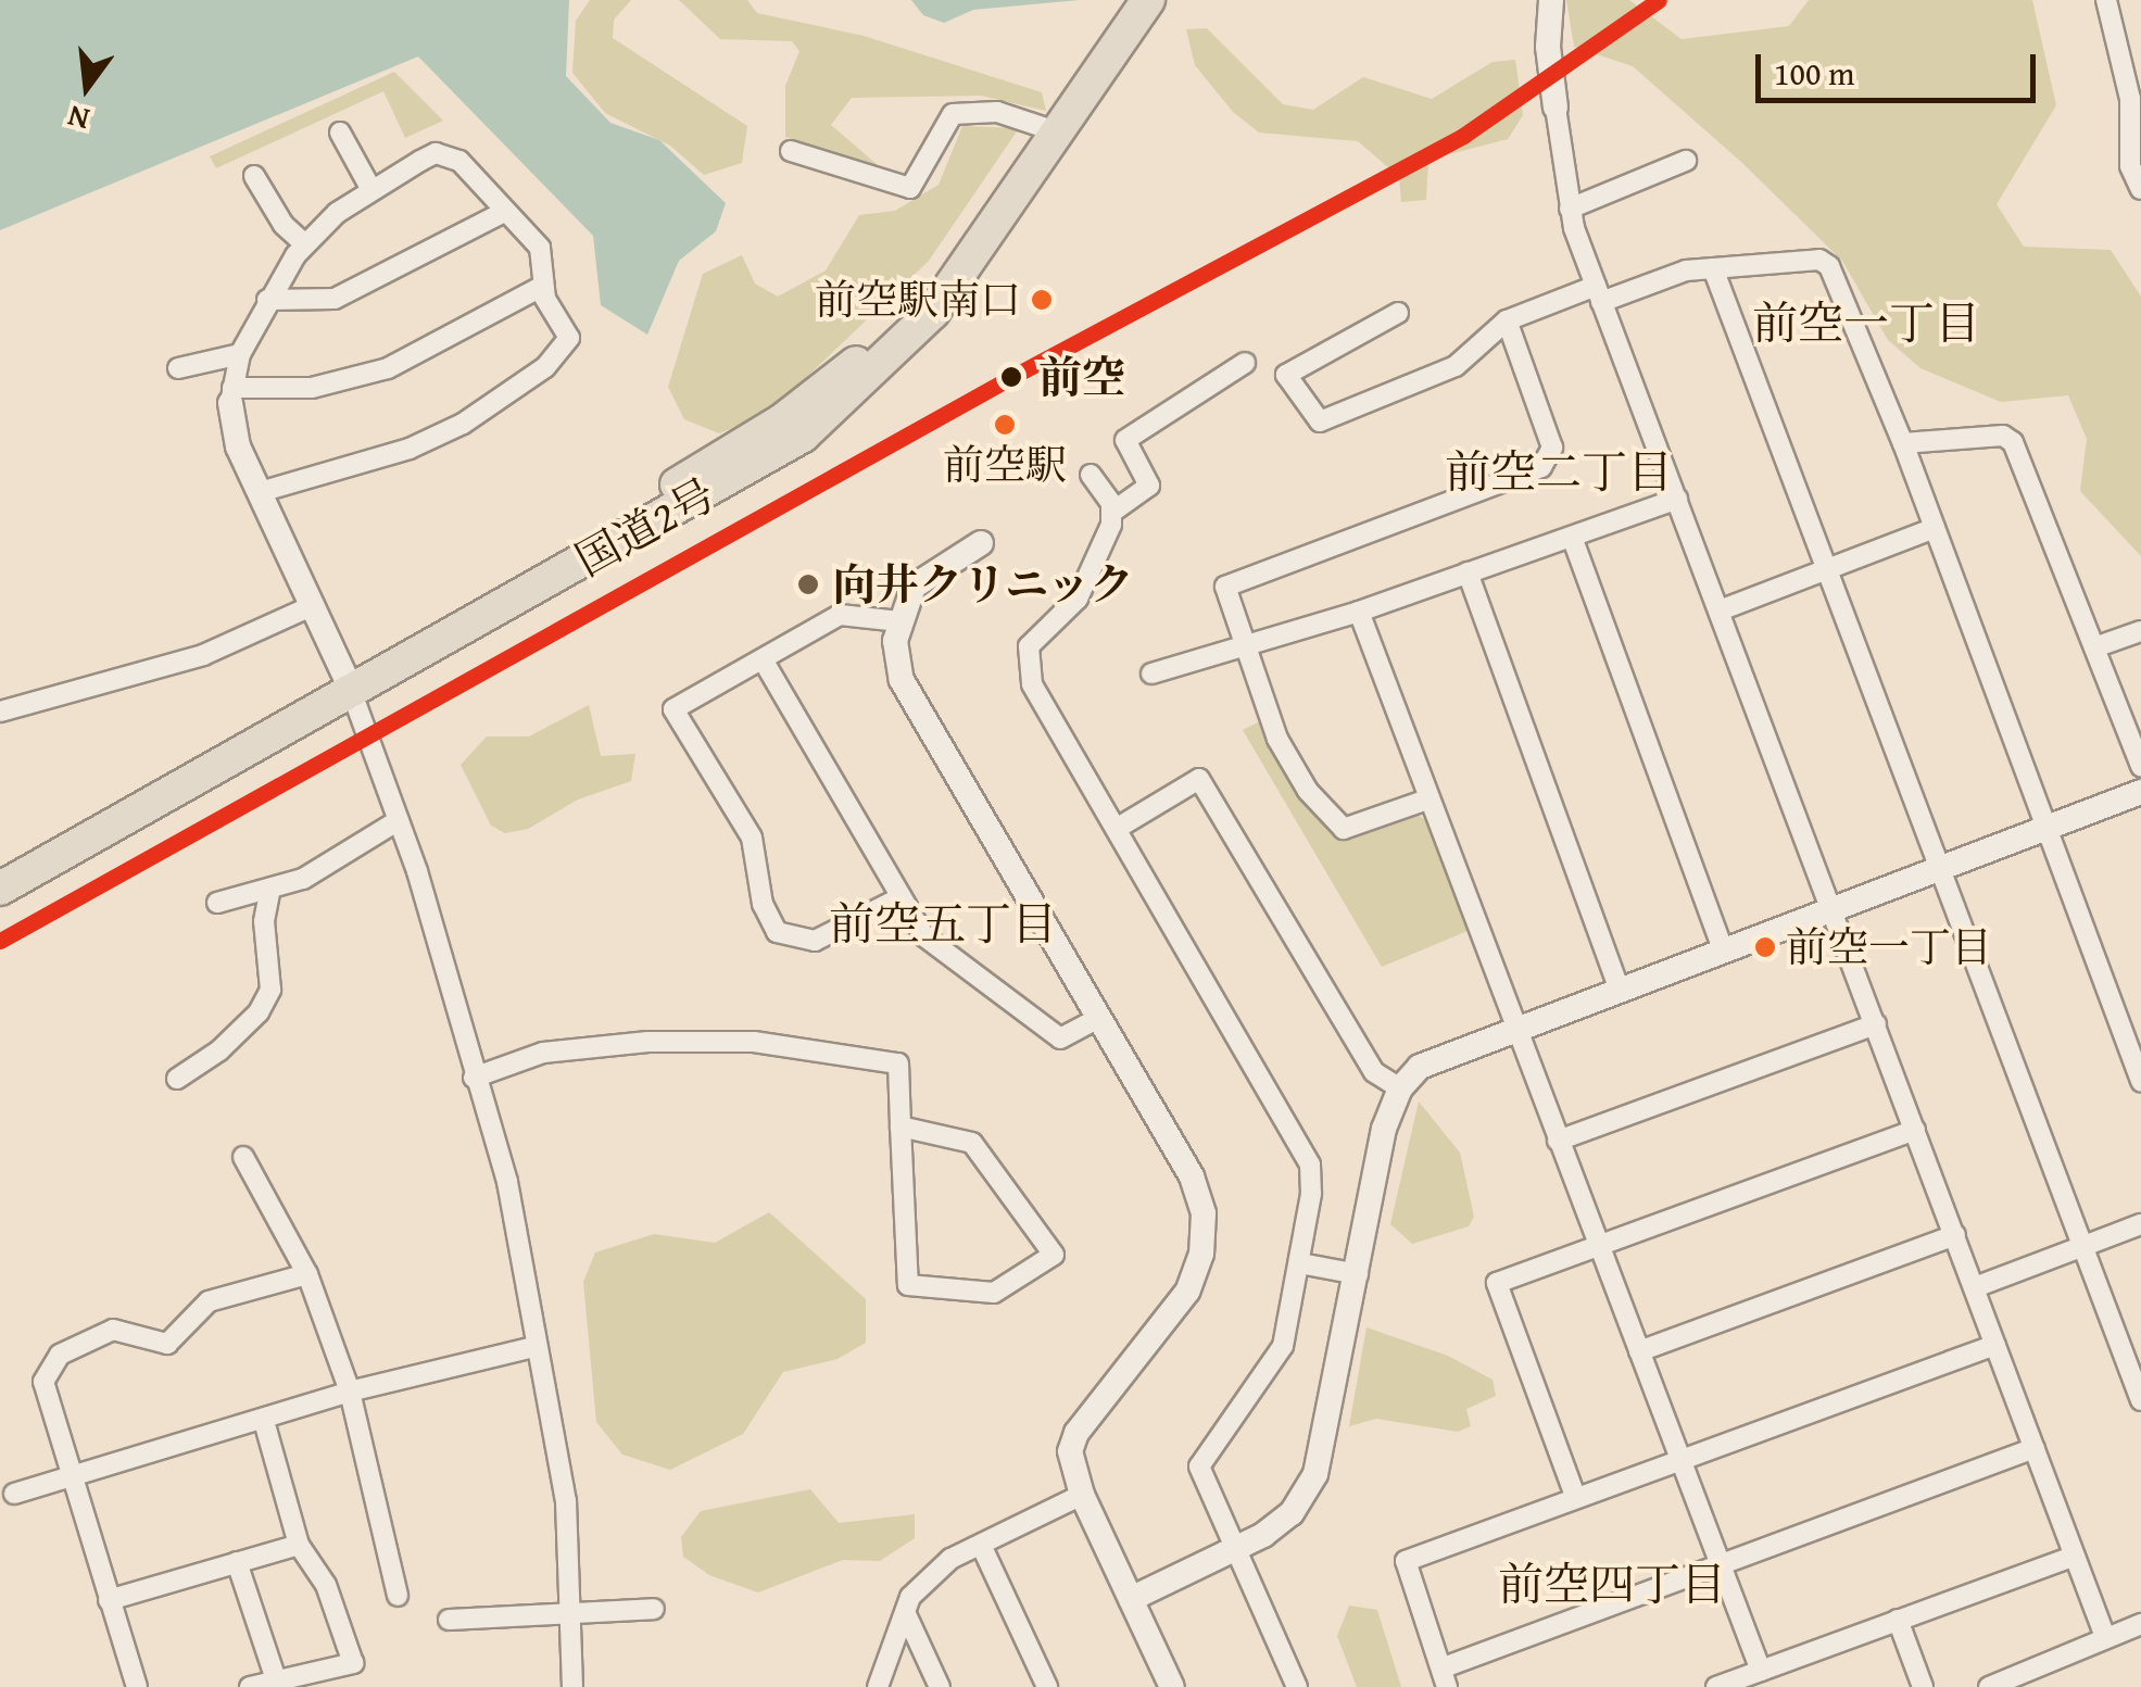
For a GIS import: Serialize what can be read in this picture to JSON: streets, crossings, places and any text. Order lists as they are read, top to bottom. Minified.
{"streets":{"highway":["国道2号"]},"districts":["前空一丁目","前空二丁目","前空五丁目","前空四丁目"],"places":["前空駅南口","前空","前空駅","向井クリニック","前空一丁目"],"scale_bar":"100 m","north":"bottom"}
